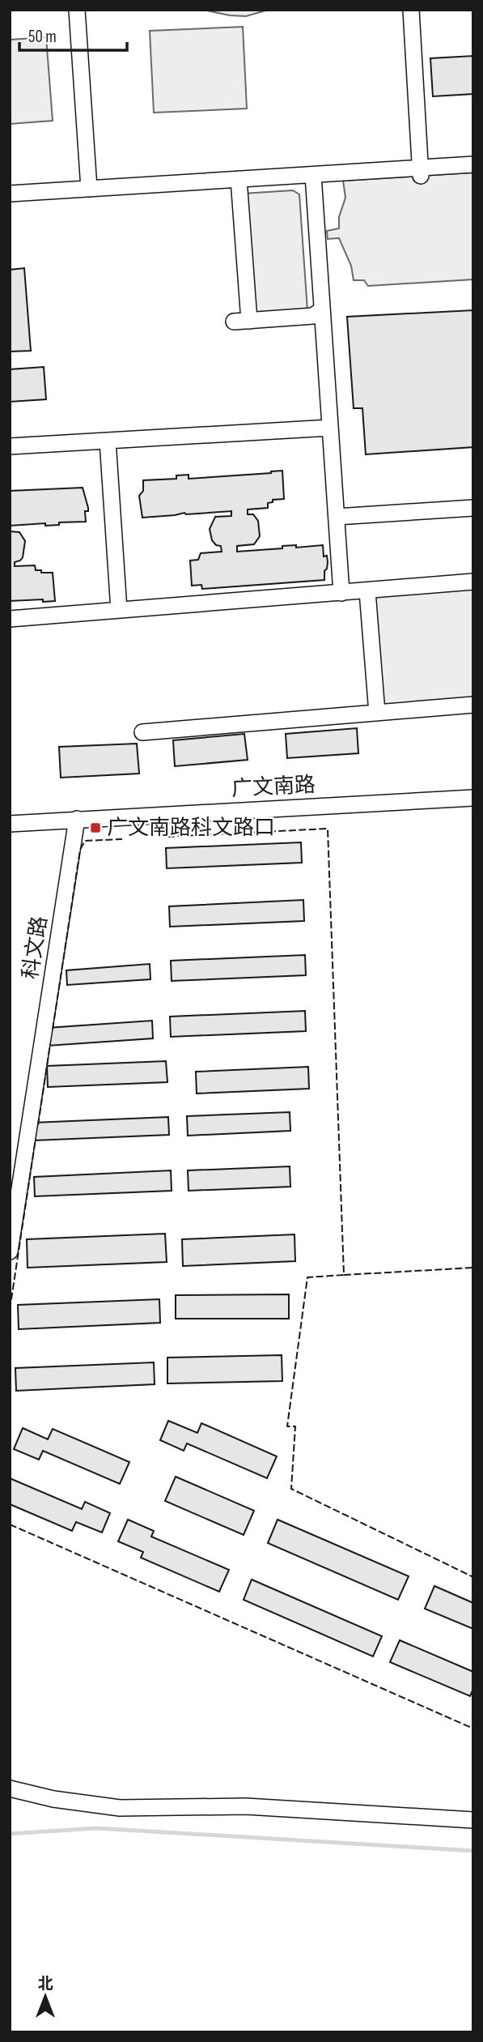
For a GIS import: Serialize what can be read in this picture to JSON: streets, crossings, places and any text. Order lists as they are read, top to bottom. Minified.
{"streets":{"street":["广文南路","科文路"]},"crossings":[["广文南路","科文路"]],"places":{"transit":["广文南路科文路口"]},"scale_bar":"50 m","north":"top"}
